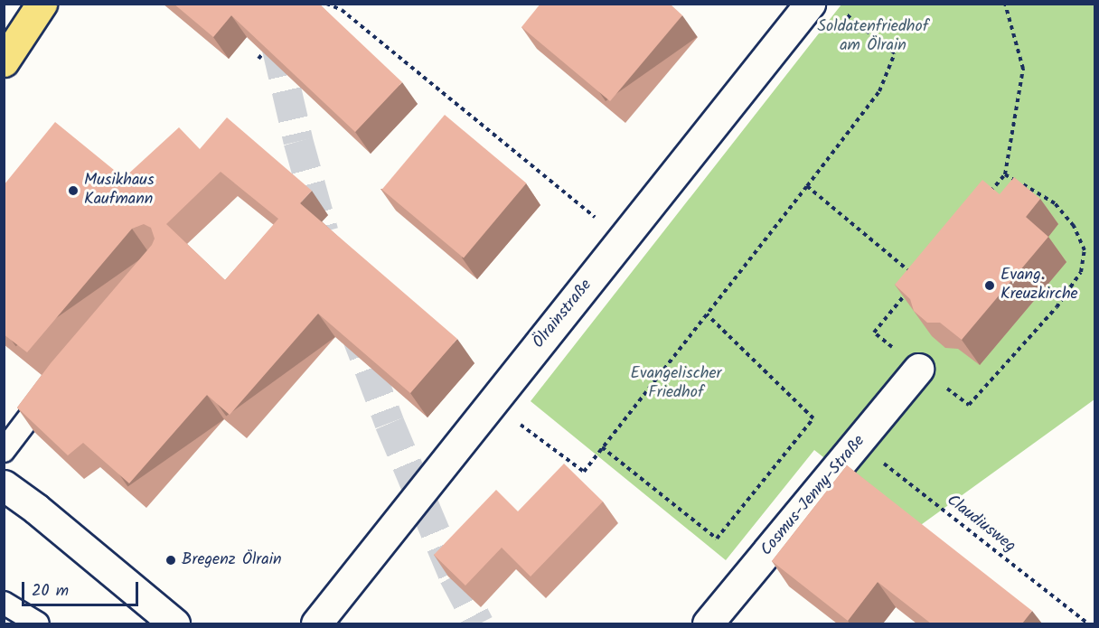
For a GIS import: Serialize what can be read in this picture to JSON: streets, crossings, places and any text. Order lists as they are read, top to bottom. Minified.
{"streets":{"street":["Ölrainstraße","Cosmus-Jenny-Straße"],"path":["Claudiusweg"]},"crossings":[["Cosmus-Jenny-Straße","Claudiusweg"]],"parks":["Soldatenfriedhof am Ölrain","Evangelischer Friedhof"],"places":["Musikhaus Kaufmann","Evang. Kreuzkirche","Bregenz Ölrain"],"scale_bar":"20 m"}
